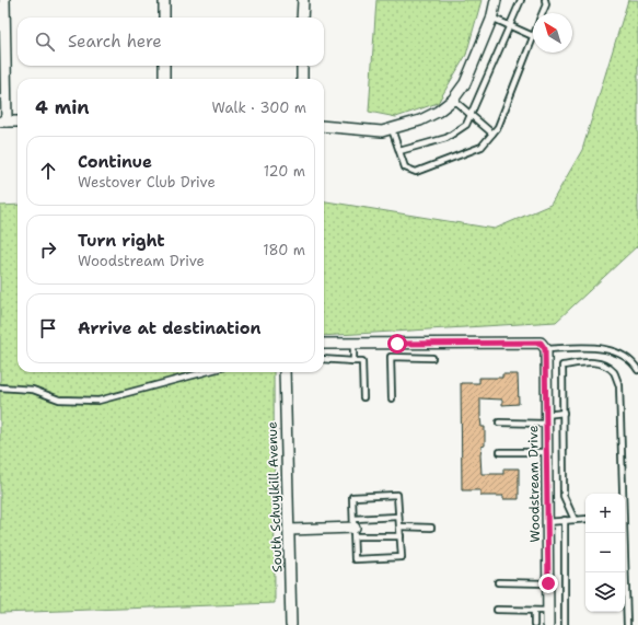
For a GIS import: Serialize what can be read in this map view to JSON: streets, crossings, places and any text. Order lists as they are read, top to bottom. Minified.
{"streets":{"street":["Woodstream Drive","South Schuylkill Avenue"]},"north":"top left","page":{"search":"Search here","heading":["4 min","Walk · 300 m"],"list":[["Continue","Westover Club Drive","120 m"],["Turn right","Woodstream Drive","180 m"],"Arrive at destination"],"map_buttons":["+","−"]}}
